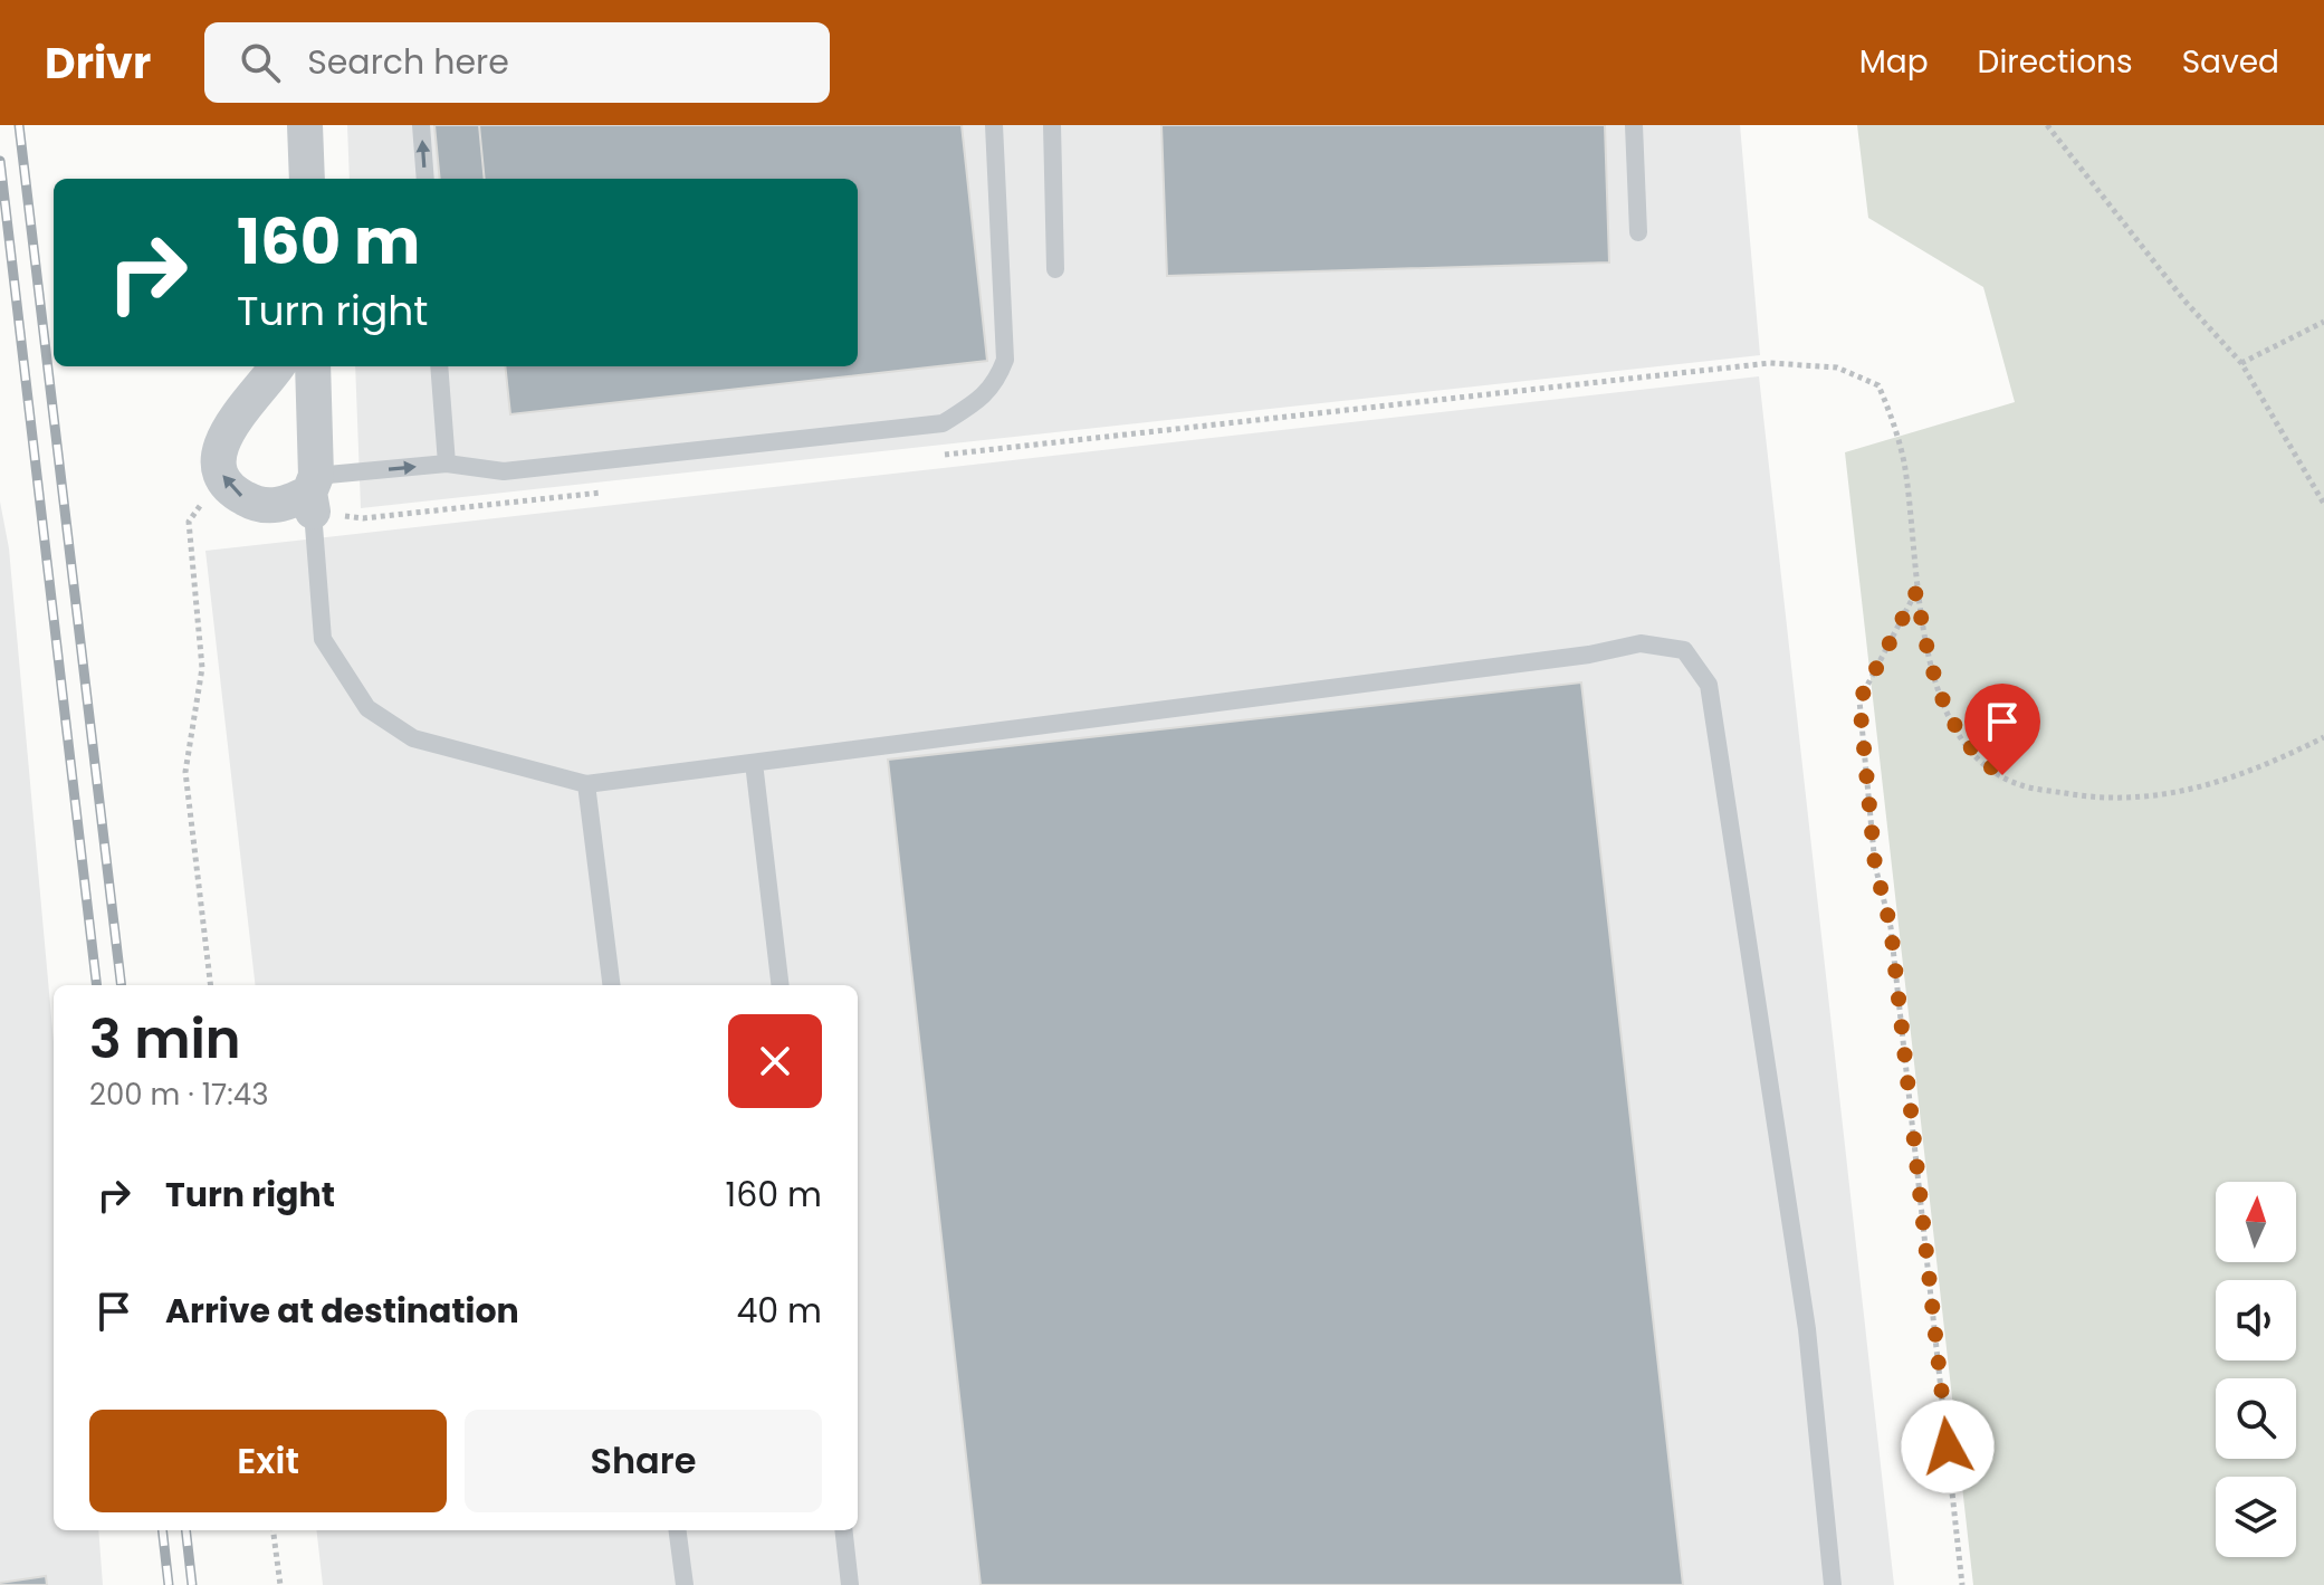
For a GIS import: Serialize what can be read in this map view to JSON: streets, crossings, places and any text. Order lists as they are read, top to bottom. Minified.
{"north":"top","page":{"header":"Drivr","search":"Search here","nav":["Map","Directions","Saved"],"turn":["160 m","Turn right"],"heading":["3 min","200 m · 17:43"],"list":[{"name":"Turn right","value":"160 m"},{"name":"Arrive at destination","value":"40 m"}],"buttons":["Exit","Share"]}}
